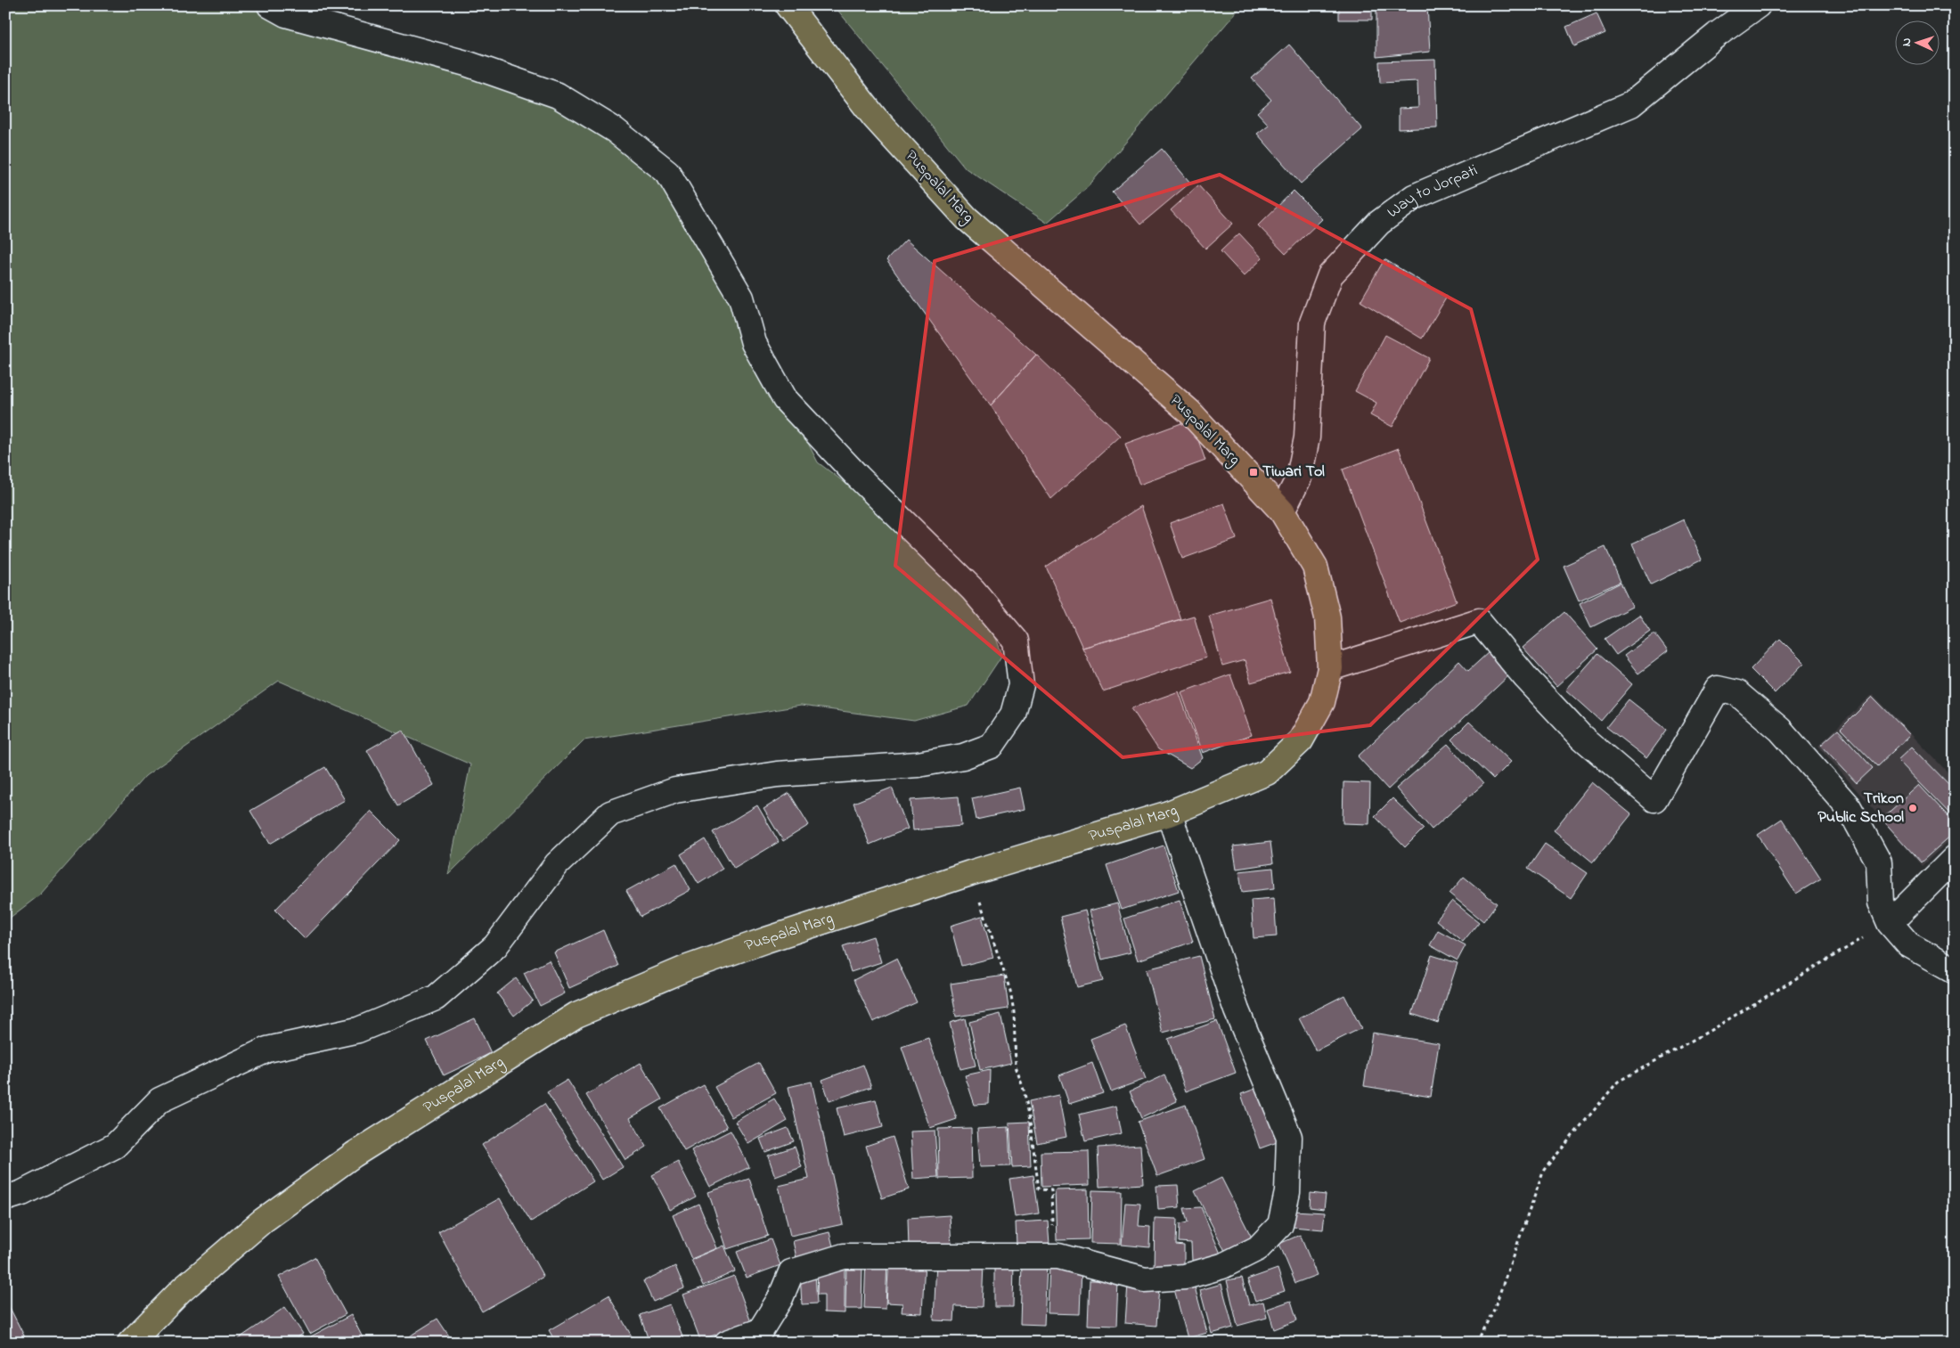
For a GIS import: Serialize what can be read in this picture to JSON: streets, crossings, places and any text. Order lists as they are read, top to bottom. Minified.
{"streets":{"main road":["Puspalal Marg"],"street":["Way to Jorpati"]},"crossings":[["Puspalal Marg","Way to Jorpati"]],"places":{"transit":["Tiwari Tol"],"other":["Trikon Public School"]},"north":"left"}
